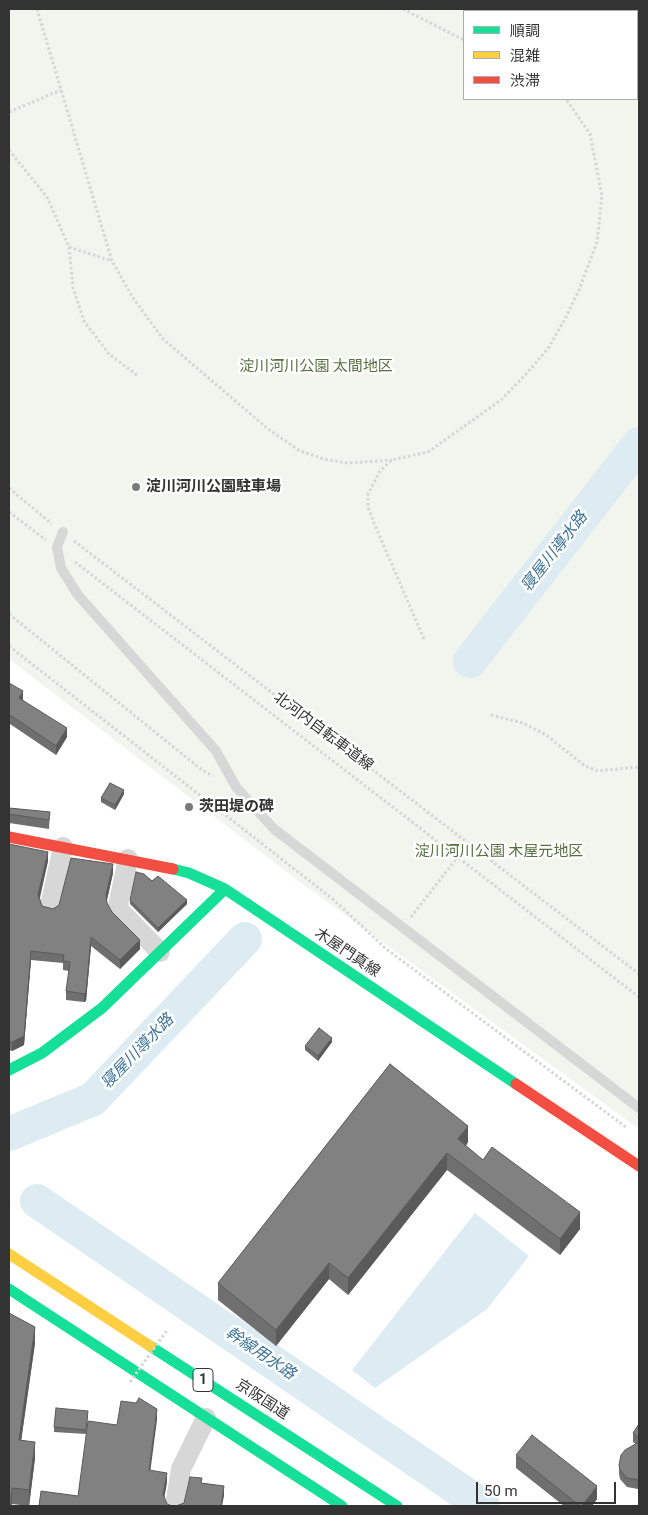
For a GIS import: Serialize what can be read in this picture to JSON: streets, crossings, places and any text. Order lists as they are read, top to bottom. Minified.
{"streets":{"main road":["木屋門真線","1","京阪国道"],"path":["北河内自転車道線"]},"water":["寝屋川導水路","幹線用水路"],"parks":["淀川河川公園 太間地区","淀川河川公園 木屋元地区"],"places":["淀川河川公園駐車場","茨田堤の碑"],"legend":["順調","混雑","渋滞"],"scale_bar":"50 m"}
